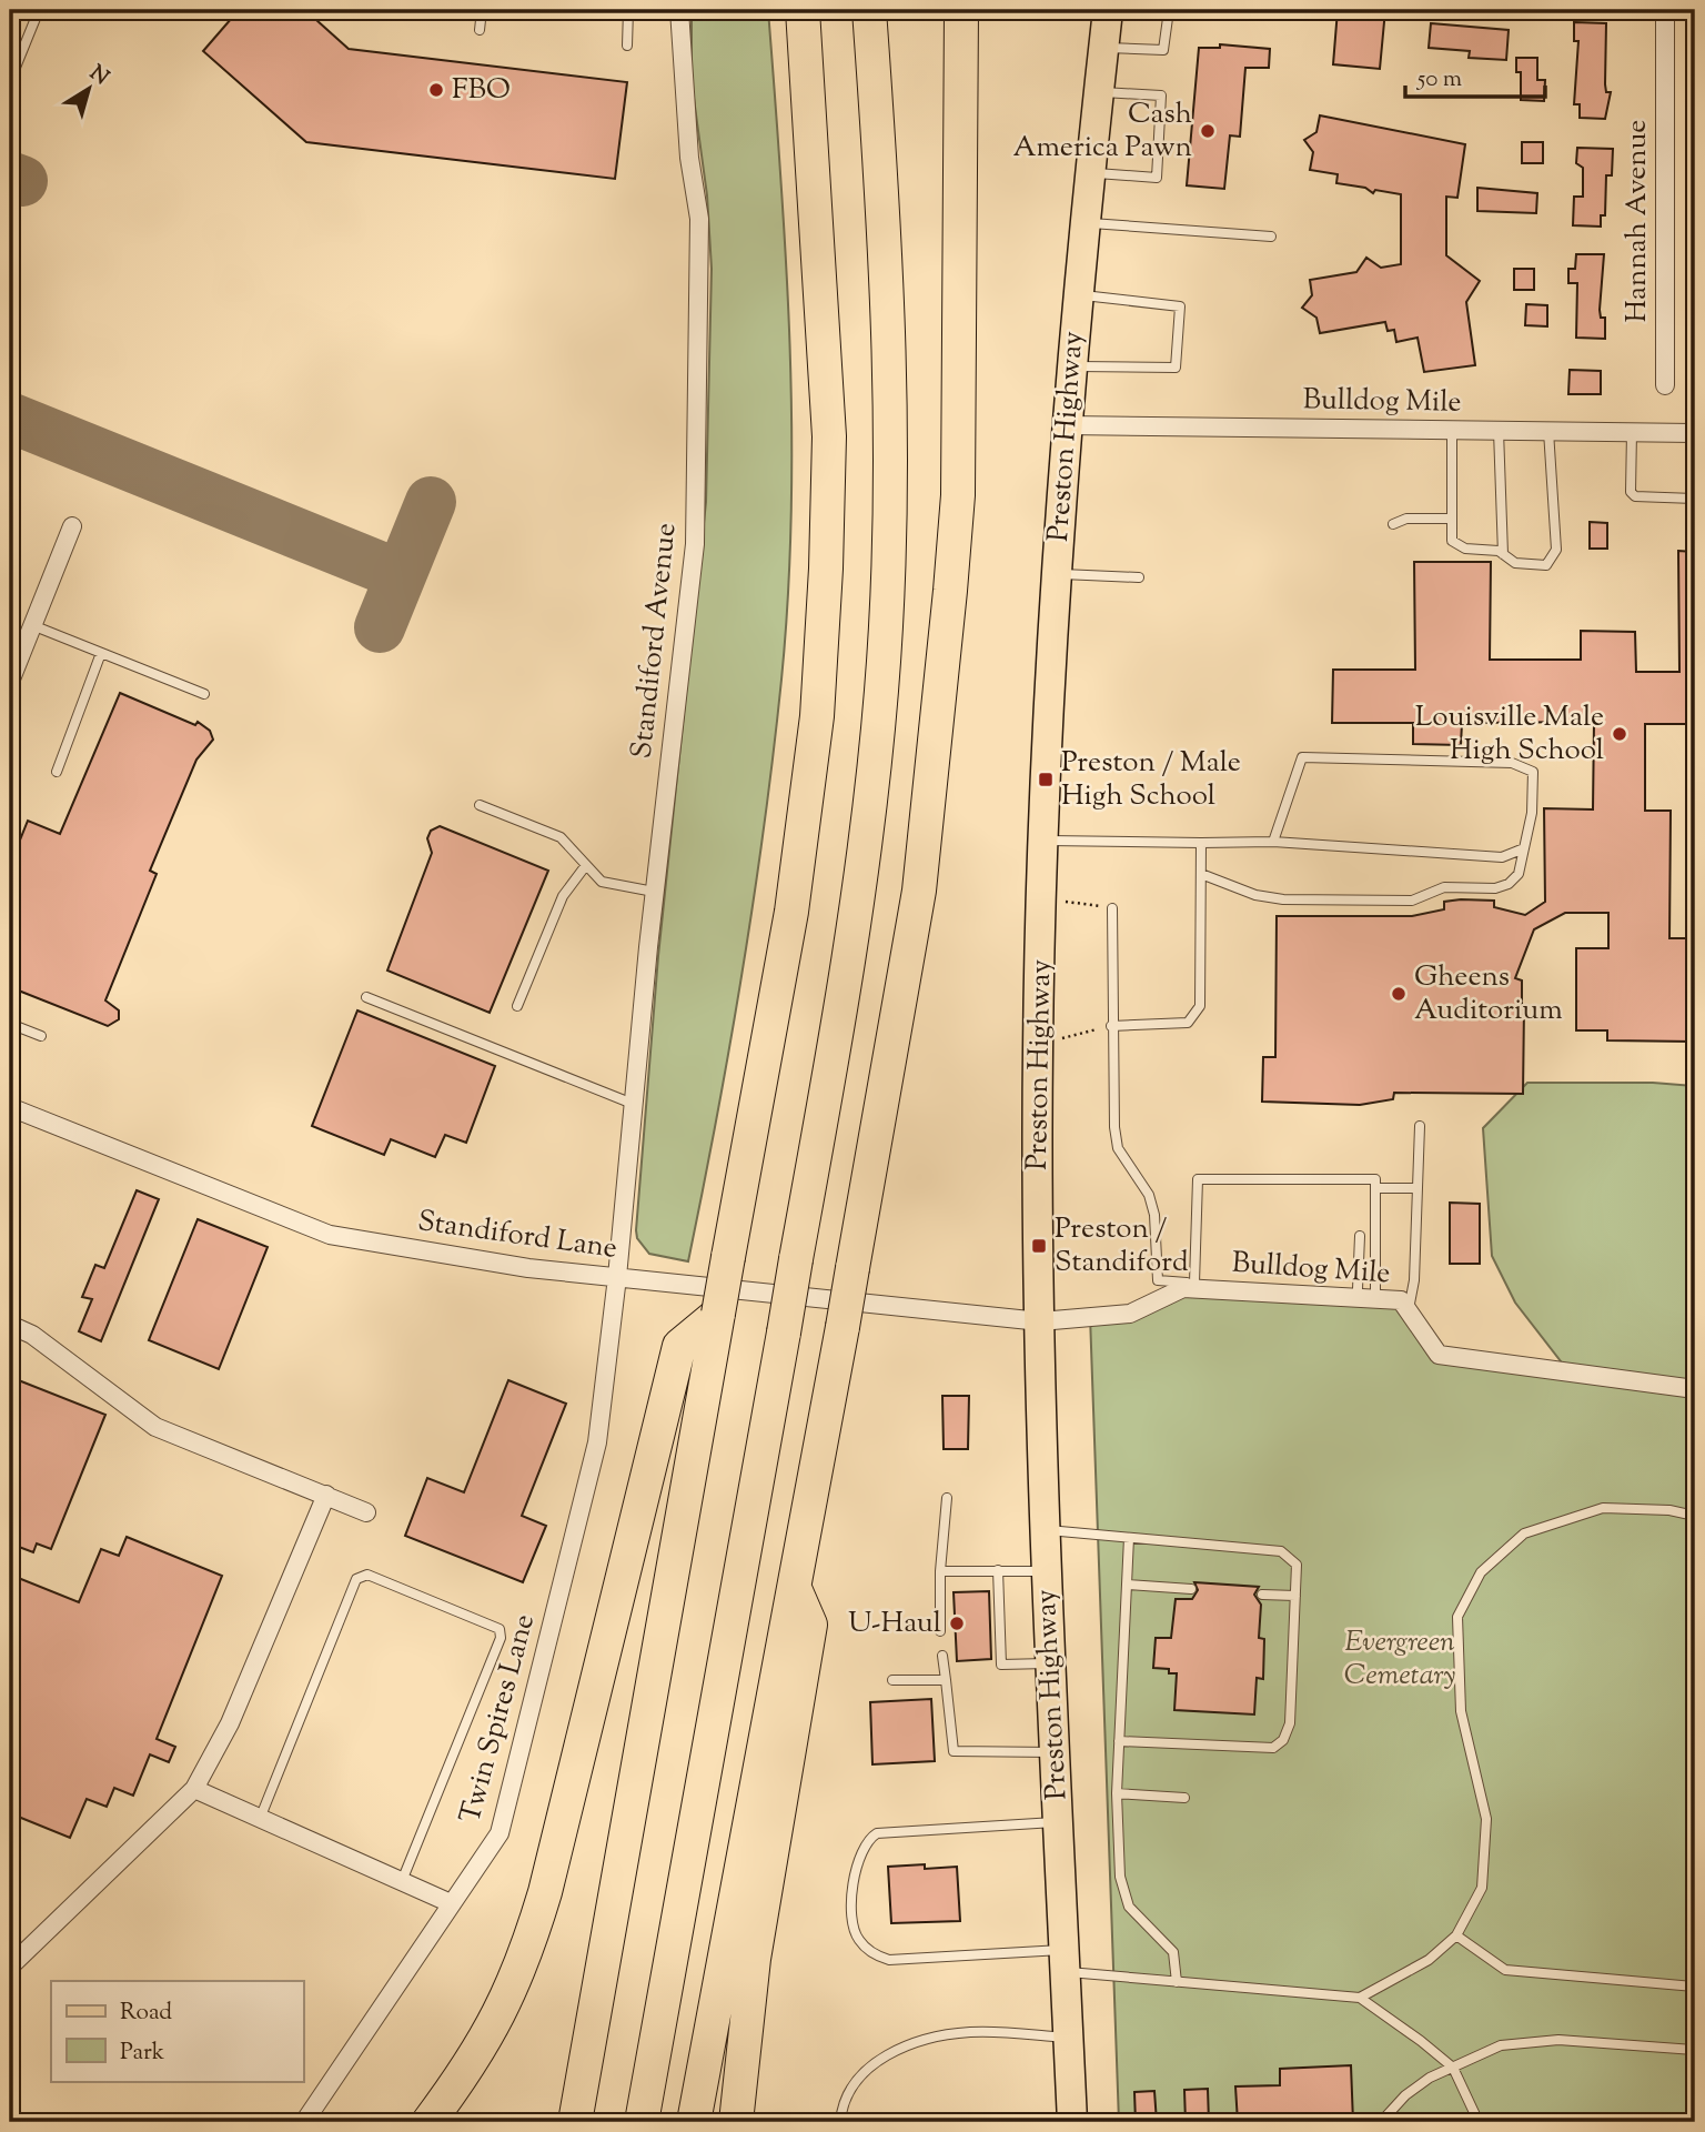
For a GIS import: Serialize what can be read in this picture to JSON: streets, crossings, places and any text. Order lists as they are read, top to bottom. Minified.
{"streets":{"main road":["Preston Highway"],"street":["Hannah Avenue","Bulldog Mile","Standiford Avenue","Standiford Lane","Twin Spires Lane"]},"crossings":[["Bulldog Mile","Preston Highway"],["Bulldog Mile","Standiford Lane"],["Preston Highway","Standiford Lane"],["Standiford Avenue","Standiford Lane"],["Standiford Avenue","Twin Spires Lane"],["Standiford Lane","Twin Spires Lane"]],"parks":["Evergreen Cemetary"],"places":{"other":["FBO","Cash America Pawn","Louisville Male High School","Gheens Auditorium","U-Haul"],"transit":["Preston / Male High School","Preston / Standiford"]},"legend":["Road","Park"],"scale_bar":"50 m","north":"top right"}
